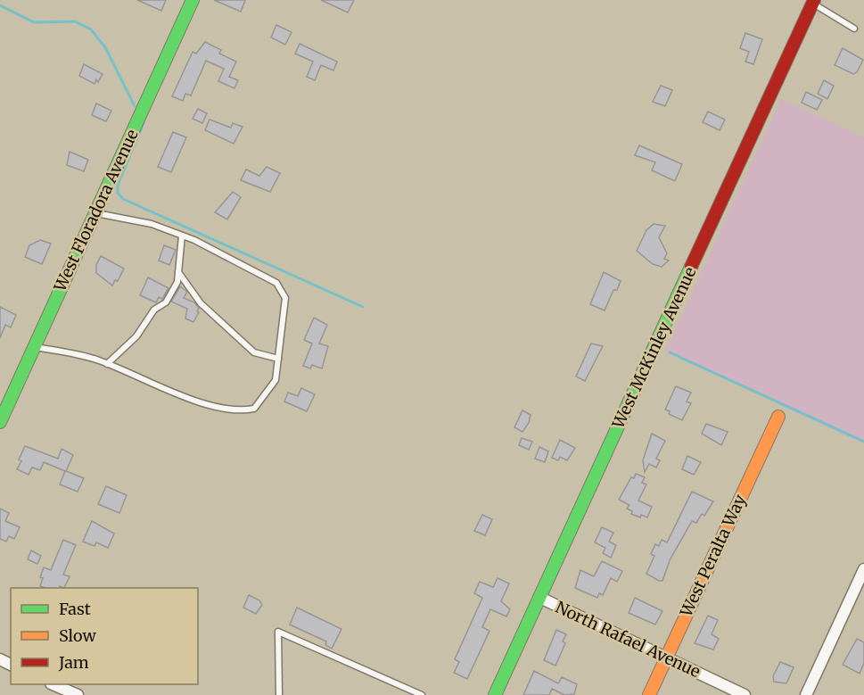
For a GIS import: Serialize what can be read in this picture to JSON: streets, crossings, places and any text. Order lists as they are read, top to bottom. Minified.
{"streets":{"street":["West Floradora Avenue","West McKinley Avenue","West Peralta Way","North Rafael Avenue"]},"crossings":[["West McKinley Avenue","North Rafael Avenue"],["West Peralta Way","North Rafael Avenue"]],"legend":["Fast","Slow","Jam"]}
